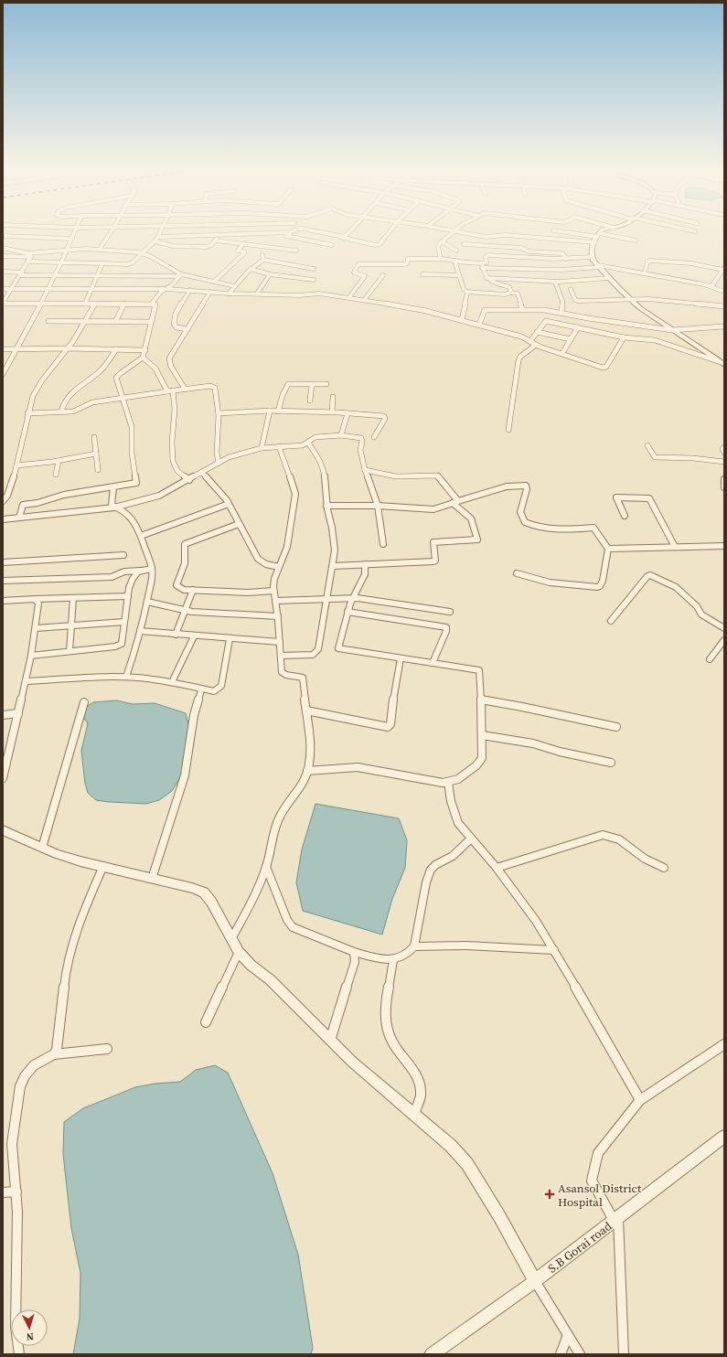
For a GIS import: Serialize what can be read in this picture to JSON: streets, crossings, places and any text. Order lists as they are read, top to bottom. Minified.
{"streets":{"street":["S.B Gorai road"]},"places":{"health":["Asansol District Hospital"]},"north":"bottom"}
